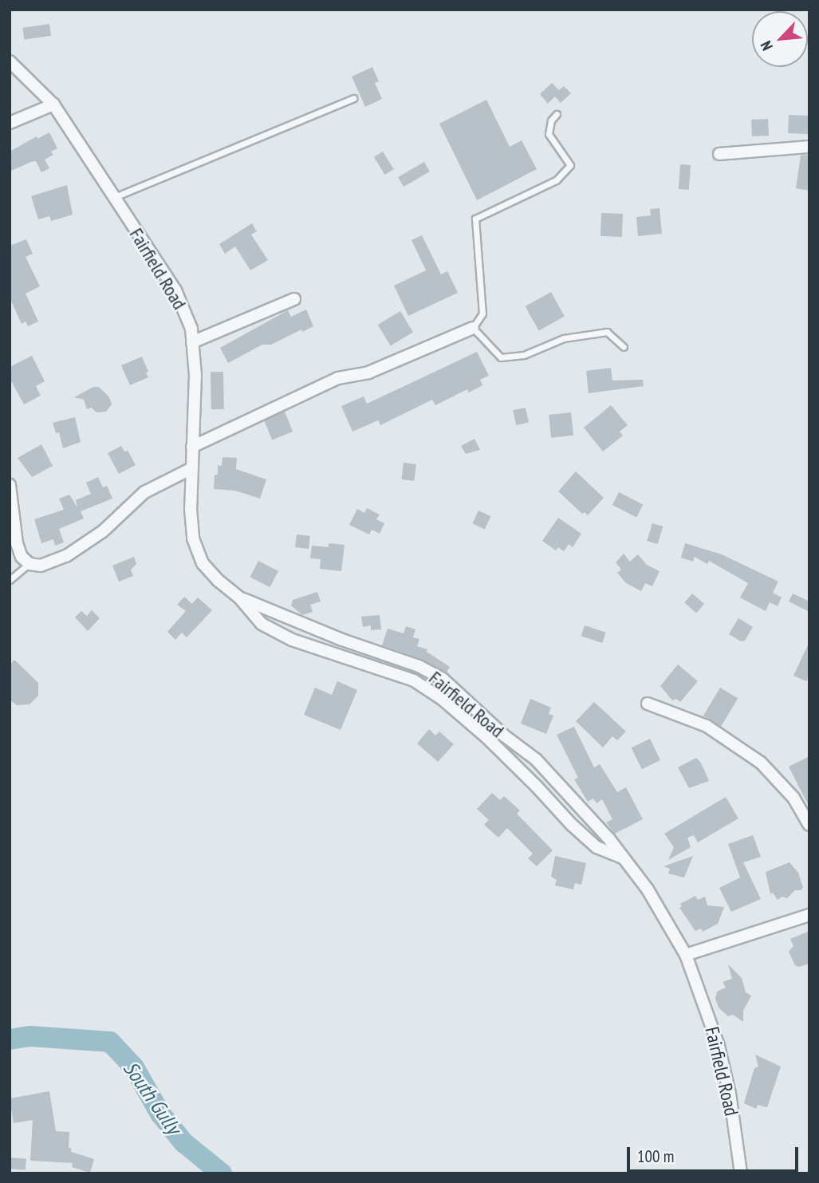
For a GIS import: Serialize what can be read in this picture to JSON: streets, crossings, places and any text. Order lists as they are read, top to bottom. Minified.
{"streets":{"street":["Fairfield Road"]},"water":["South Gully"],"scale_bar":"100 m","north":"bottom left"}
